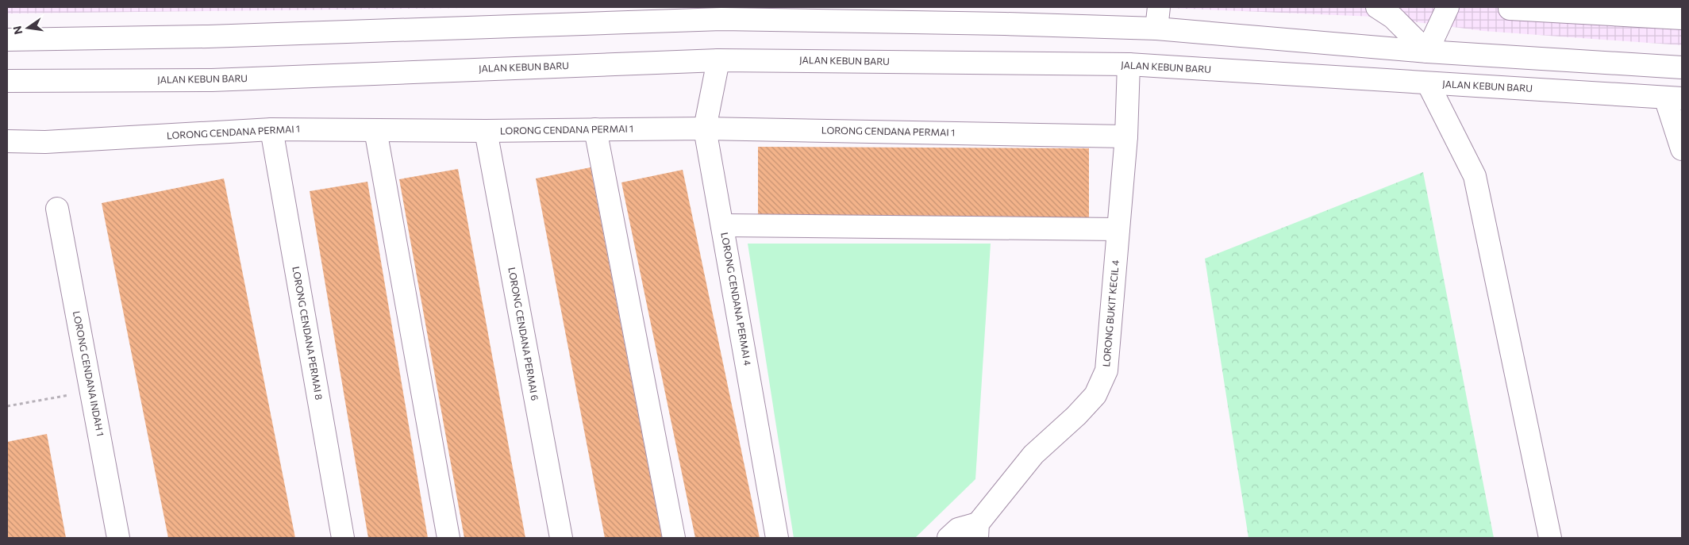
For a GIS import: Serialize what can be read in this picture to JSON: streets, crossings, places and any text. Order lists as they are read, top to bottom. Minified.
{"streets":{"street":["JALAN KEBUN BARU","LORONG CENDANA PERMAI 1","LORONG CENDANA PERMAI 4","LORONG BUKIT KECIL 4","LORONG CENDANA PERMAI 8","LORONG CENDANA PERMAI 6","LORONG CENDANA INDAH 1"]},"crossings":[["JALAN KEBUN BARU","LORONG CENDANA PERMAI 4"],["JALAN KEBUN BARU","LORONG BUKIT KECIL 4"],["LORONG CENDANA PERMAI 1","LORONG CENDANA PERMAI 4"],["LORONG CENDANA PERMAI 1","LORONG BUKIT KECIL 4"],["LORONG CENDANA PERMAI 1","LORONG CENDANA PERMAI 8"],["LORONG CENDANA PERMAI 1","LORONG CENDANA PERMAI 6"]],"north":"left"}
